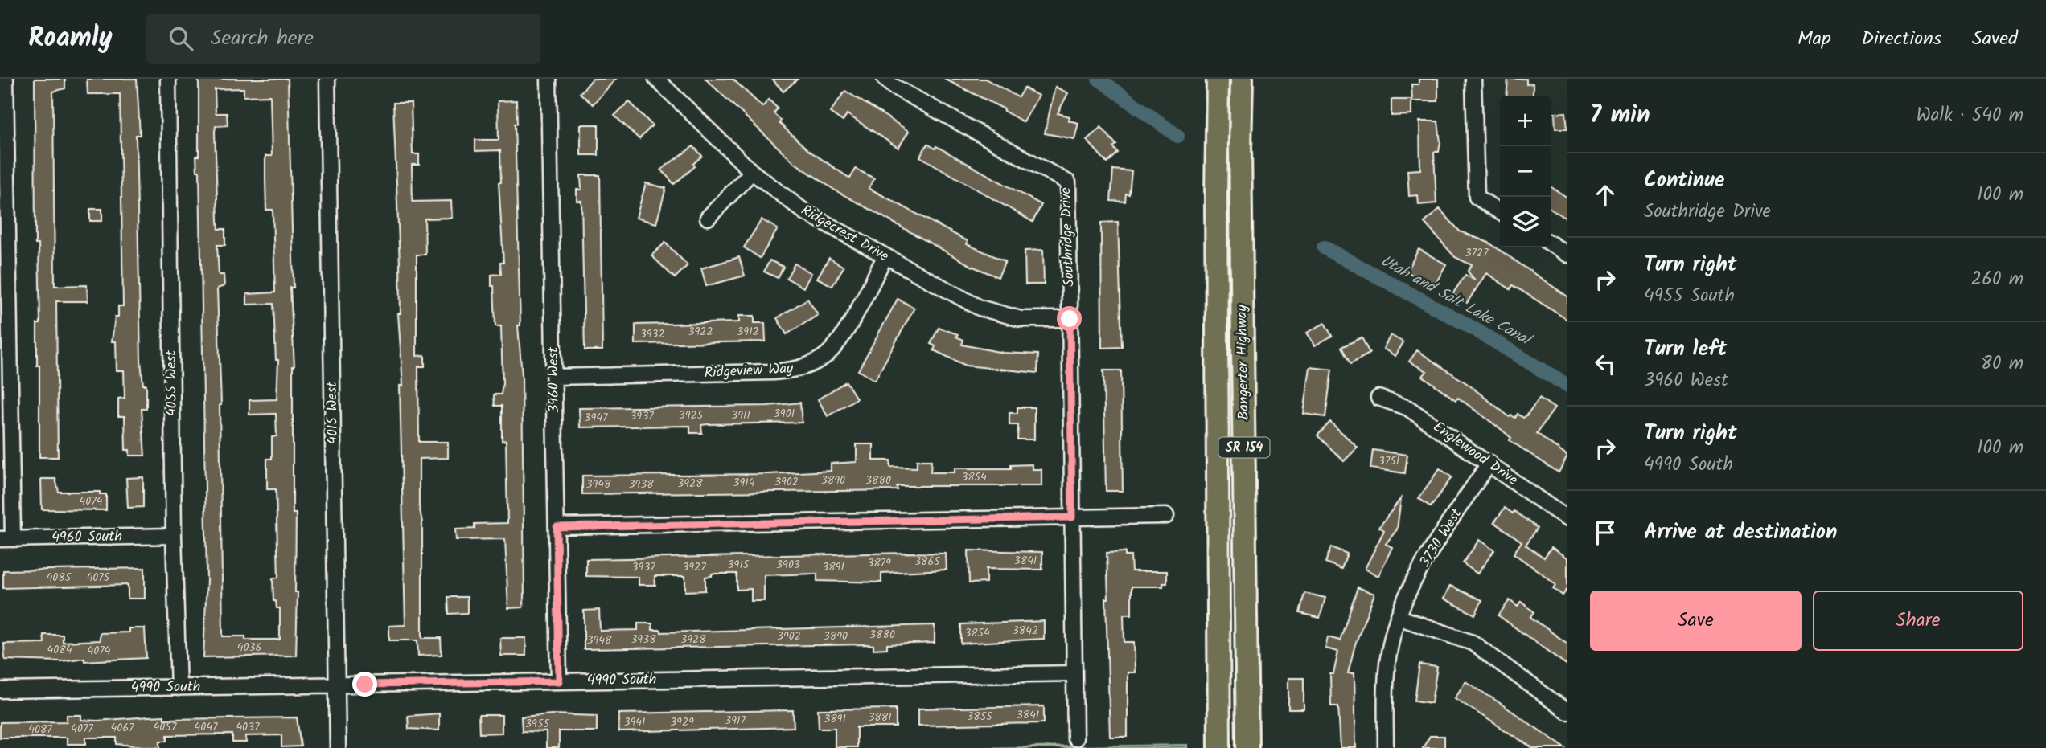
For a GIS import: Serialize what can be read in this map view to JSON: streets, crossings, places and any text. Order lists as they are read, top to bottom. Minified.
{"streets":{"highway":["Bangerter Highway","SR 154"],"street":["Ridgecrest Drive","Southridge Drive","Ridgeview Way","3960 West","4055 West","4015 West","Englewood Drive","4960 South","3730 West","4990 South"]},"crossings":[["Ridgecrest Drive","Southridge Drive"],["Ridgecrest Drive","Ridgeview Way"],["Southridge Drive","4990 South"],["Ridgeview Way","3960 West"],["3960 West","4990 South"],["4055 West","4960 South"],["4055 West","4990 South"],["4015 West","4990 South"],["Englewood Drive","3730 West"]],"water":["Utah and Salt Lake Canal"],"house_numbers":["3727","3922","3912","3932","3901","3925","3911","3937","3947","3751","3854","3890","3880","3902","3914","3928","3948","3938","4074","3841","3865","3879","3915","3903","3937","3927","3891","4085","4075","3842","3854","3880","3902","3890","3938","3928","3948","4036","4084","4074","3841","3855","3881","3891","3917","3941","3929","3955","4057","4047","4037","4067","4077","4087"],"page":{"header":"Roamly","search":"Search here","nav":["Map","Directions","Saved"],"heading":["7 min","Walk · 540 m"],"map_buttons":["+","−"],"list":[["Continue","Southridge Drive","100 m"],["Turn right","4955 South","260 m"],["Turn left","3960 West","80 m"],["Turn right","4990 South","100 m"],"Arrive at destination"],"buttons":["Save","Share"]}}
